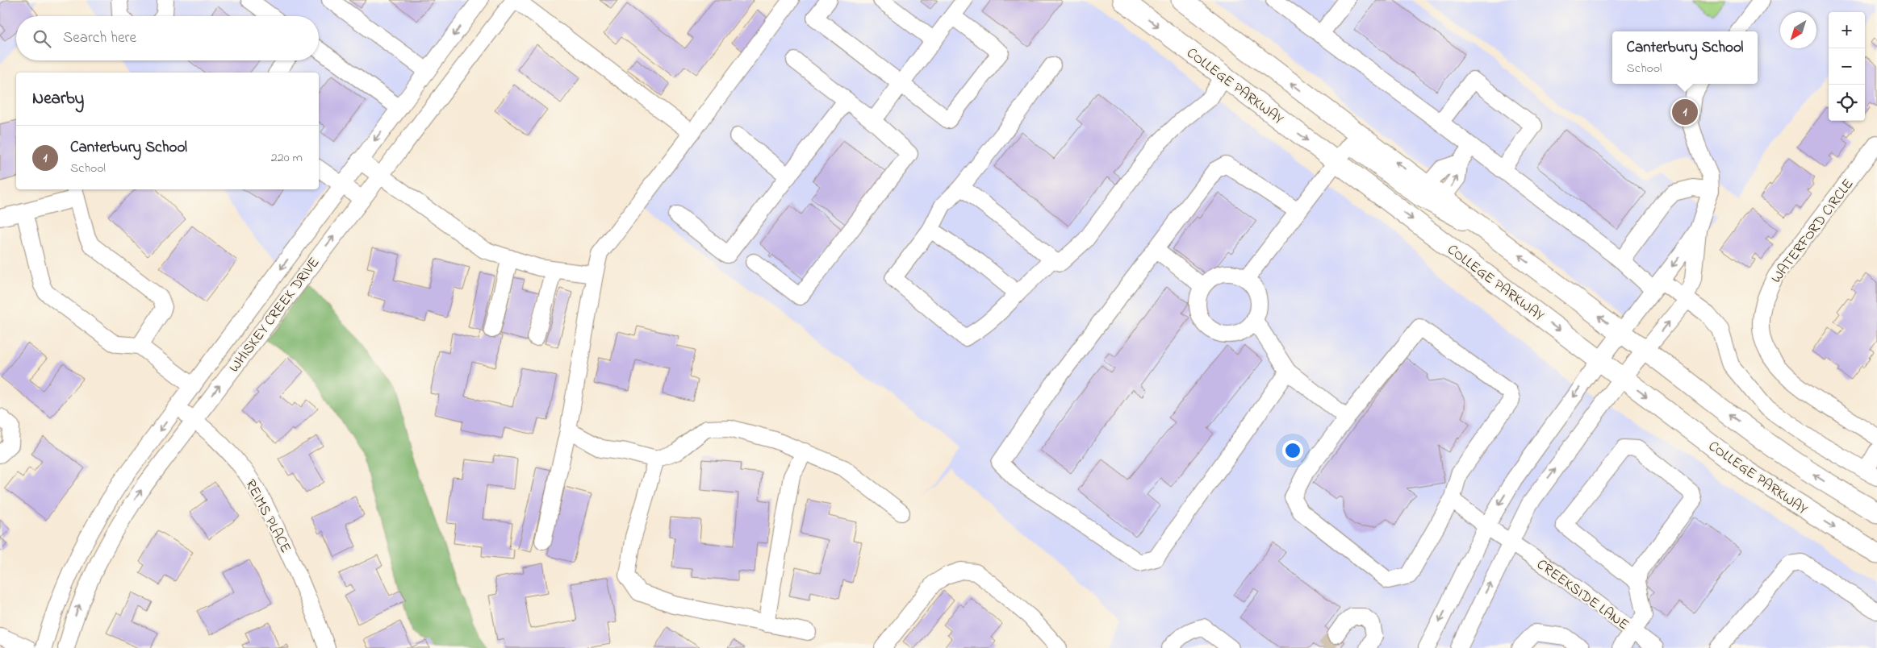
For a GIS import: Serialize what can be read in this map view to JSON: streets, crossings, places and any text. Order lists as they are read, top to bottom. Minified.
{"streets":{"main road":["COLLEGE PARKWAY"],"street":["WATERFORD CIRCLE","WHISKEY CREEK DRIVE","REIMS PLACE","CREEKSIDE LANE"]},"crossings":[["WHISKEY CREEK DRIVE","REIMS PLACE"]],"north":"bottom left","page":{"map_buttons":["+","−"],"search":"Search here","popup":["Canterbury School","School"],"heading":"Nearby","pins":"1","list":[{"mark":"1","name":"Canterbury School","note":"School","value":"220 m"}]}}
